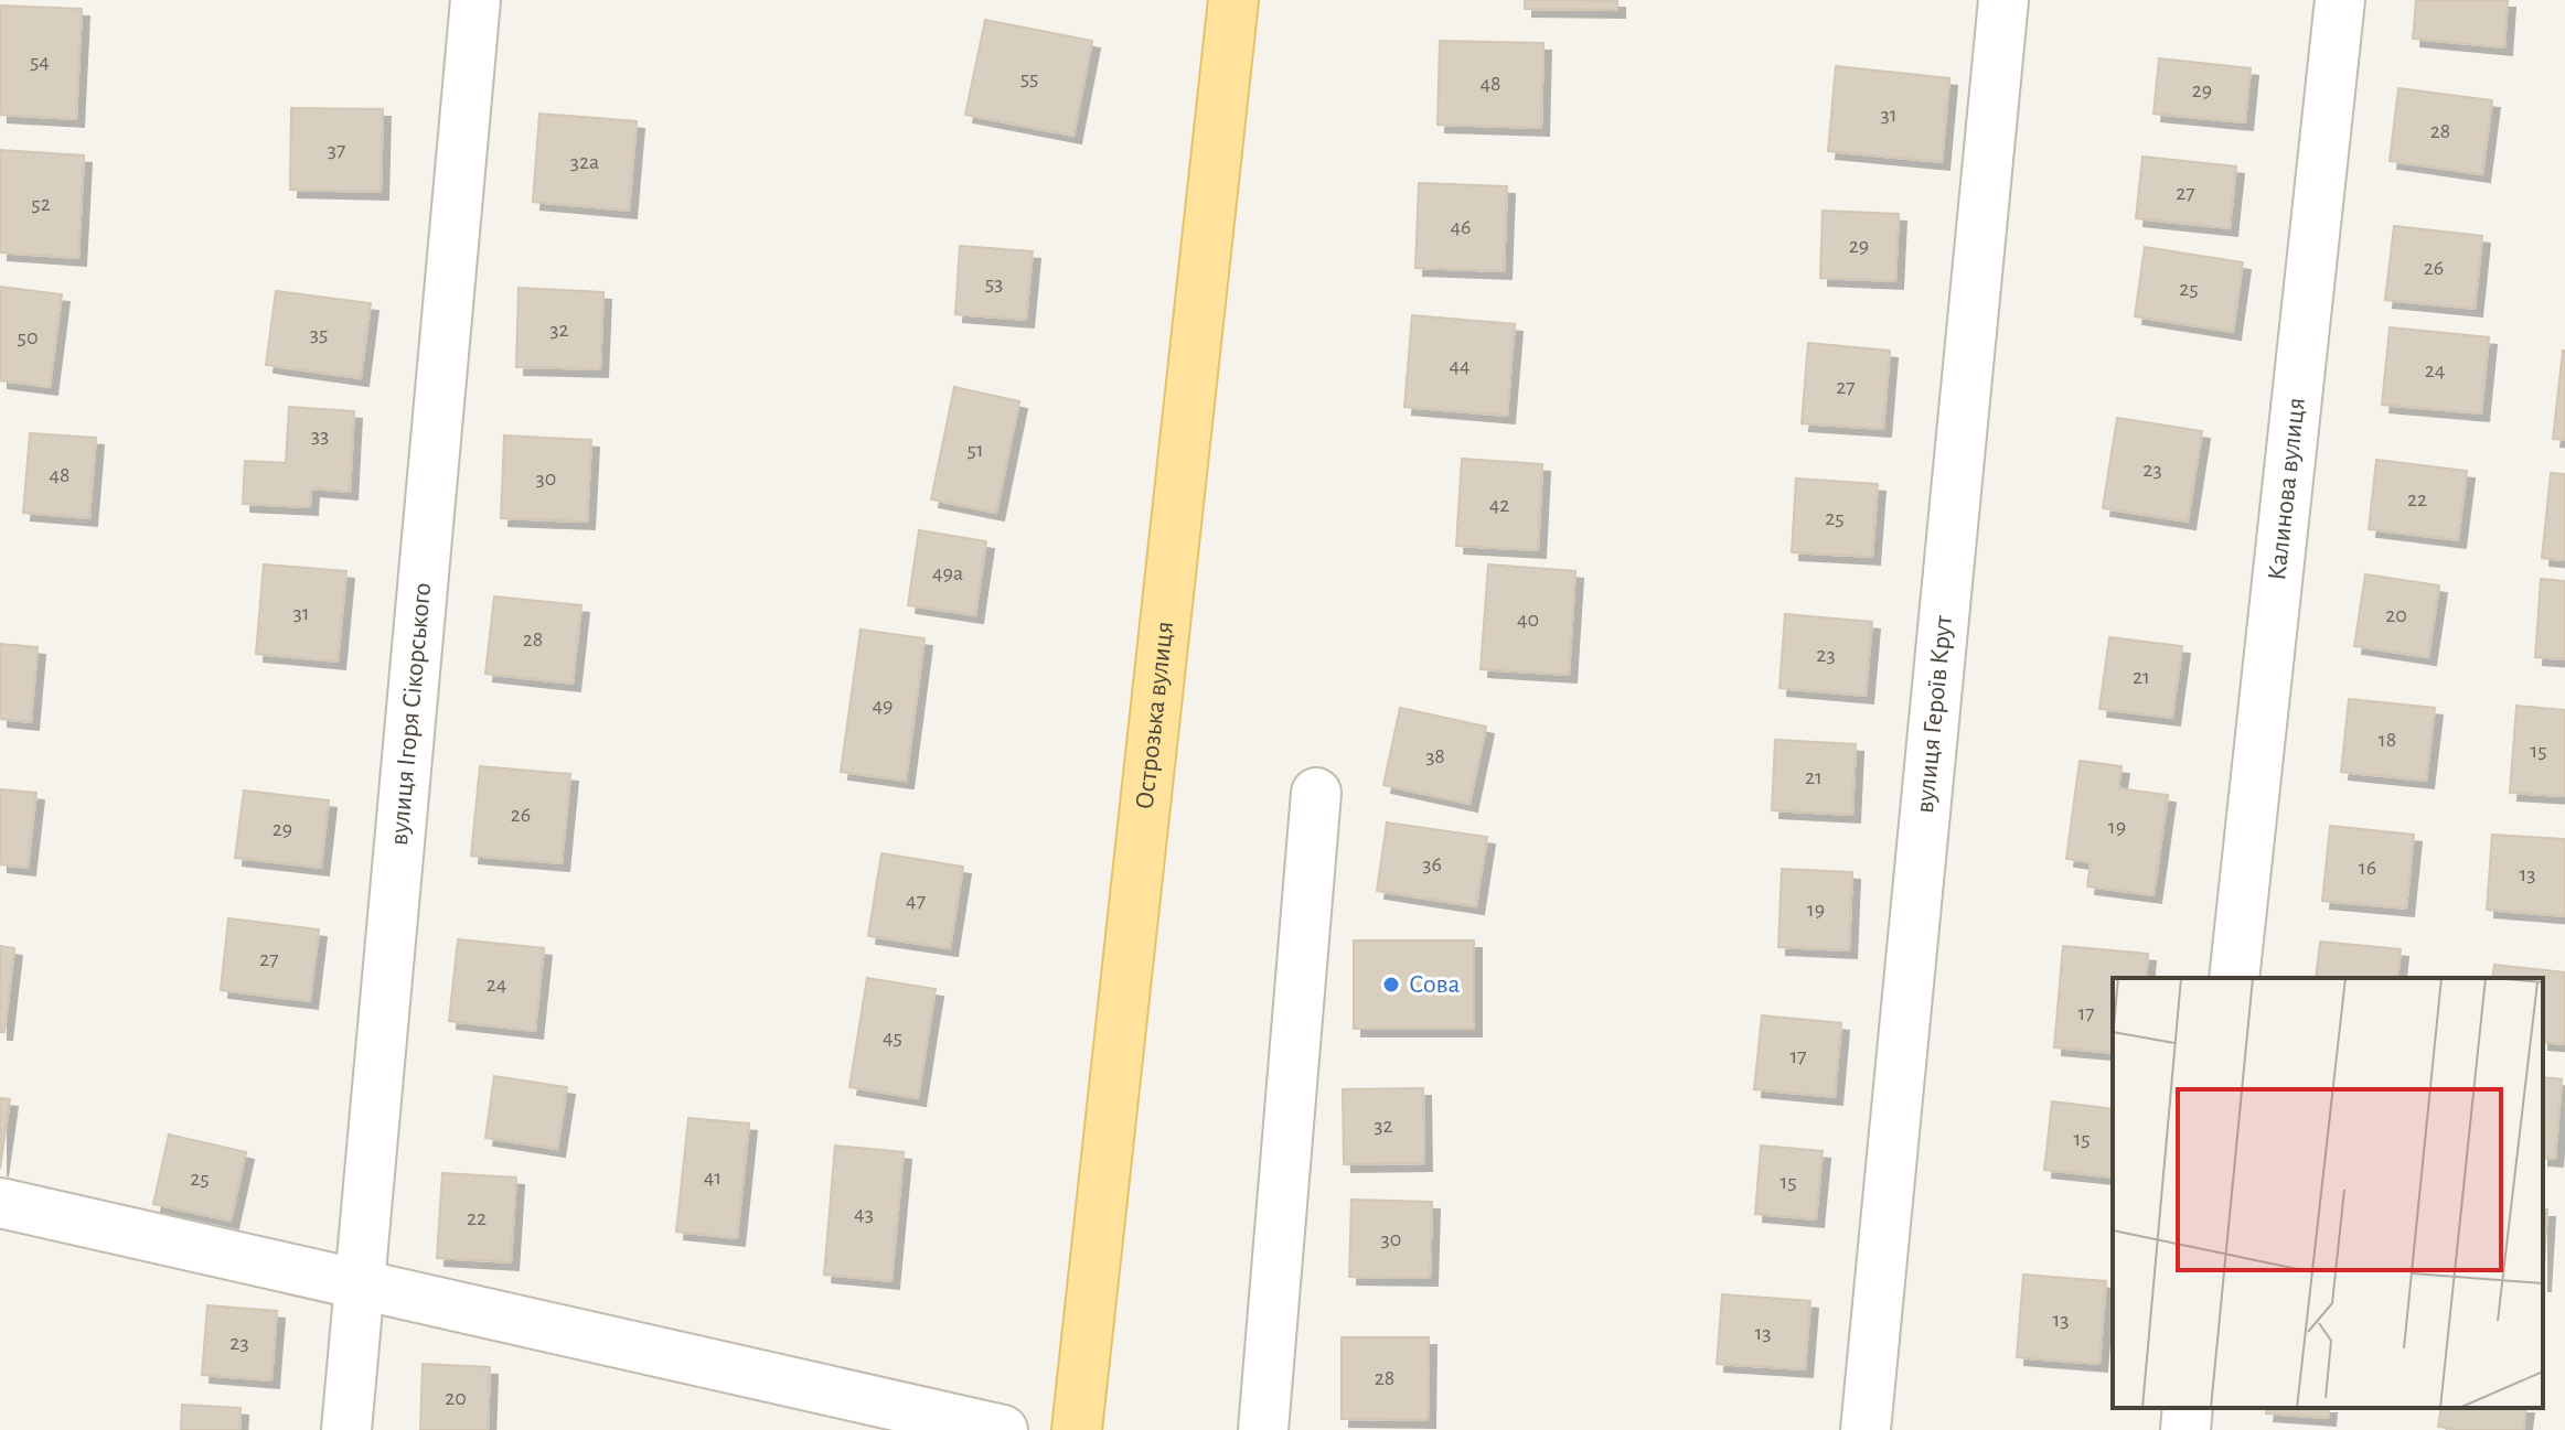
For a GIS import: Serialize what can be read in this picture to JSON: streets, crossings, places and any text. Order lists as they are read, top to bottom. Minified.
{"streets":{"main road":["Острозька вулиця"],"street":["Калинова вулиця","вулиця Ігоря Сікорського","вулиця Героїв Крут"]},"places":["Сова"],"house_numbers":["54","55","48","29","31","28","37","32а","27","52","46","29","26","53","25","32","35","50","44","24","27","33","51","23","48","30","22","42","25","49а","31","20","40","28","23","21","49","18","15","38","21","26","19","29","36","16","13","47","19","27","24","17","45","17","32","15","41","25","15","43","22","30","13","13","23","28","20"]}
